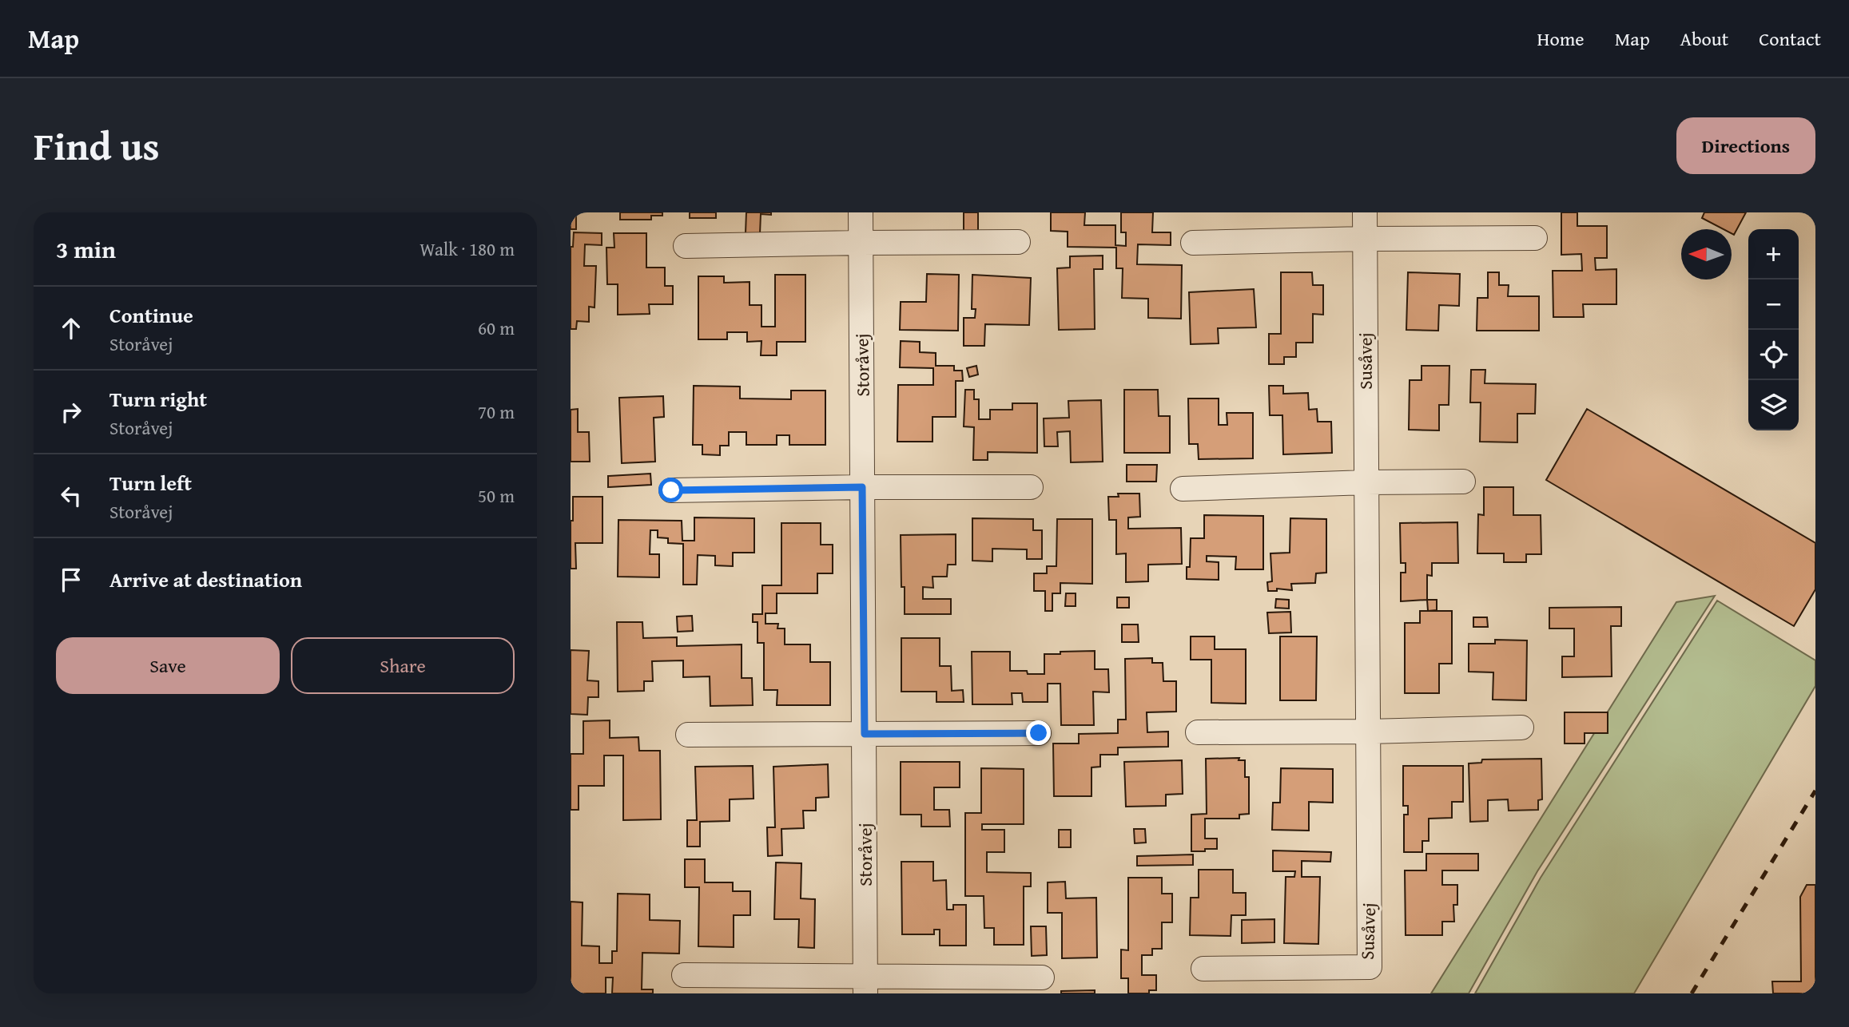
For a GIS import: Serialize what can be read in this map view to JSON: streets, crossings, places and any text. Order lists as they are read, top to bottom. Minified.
{"streets":{"street":["Susåvej","Storåvej"]},"north":"left","page":{"header":"Map","nav":["Home","Map","About","Contact"],"title":"Find us","buttons":["Directions",["Save","Share"]],"heading":["3 min","Walk · 180 m"],"map_buttons":["+","−"],"list":[["Continue","Storåvej","60 m"],["Turn right","Storåvej","70 m"],["Turn left","Storåvej","50 m"],"Arrive at destination"]}}
